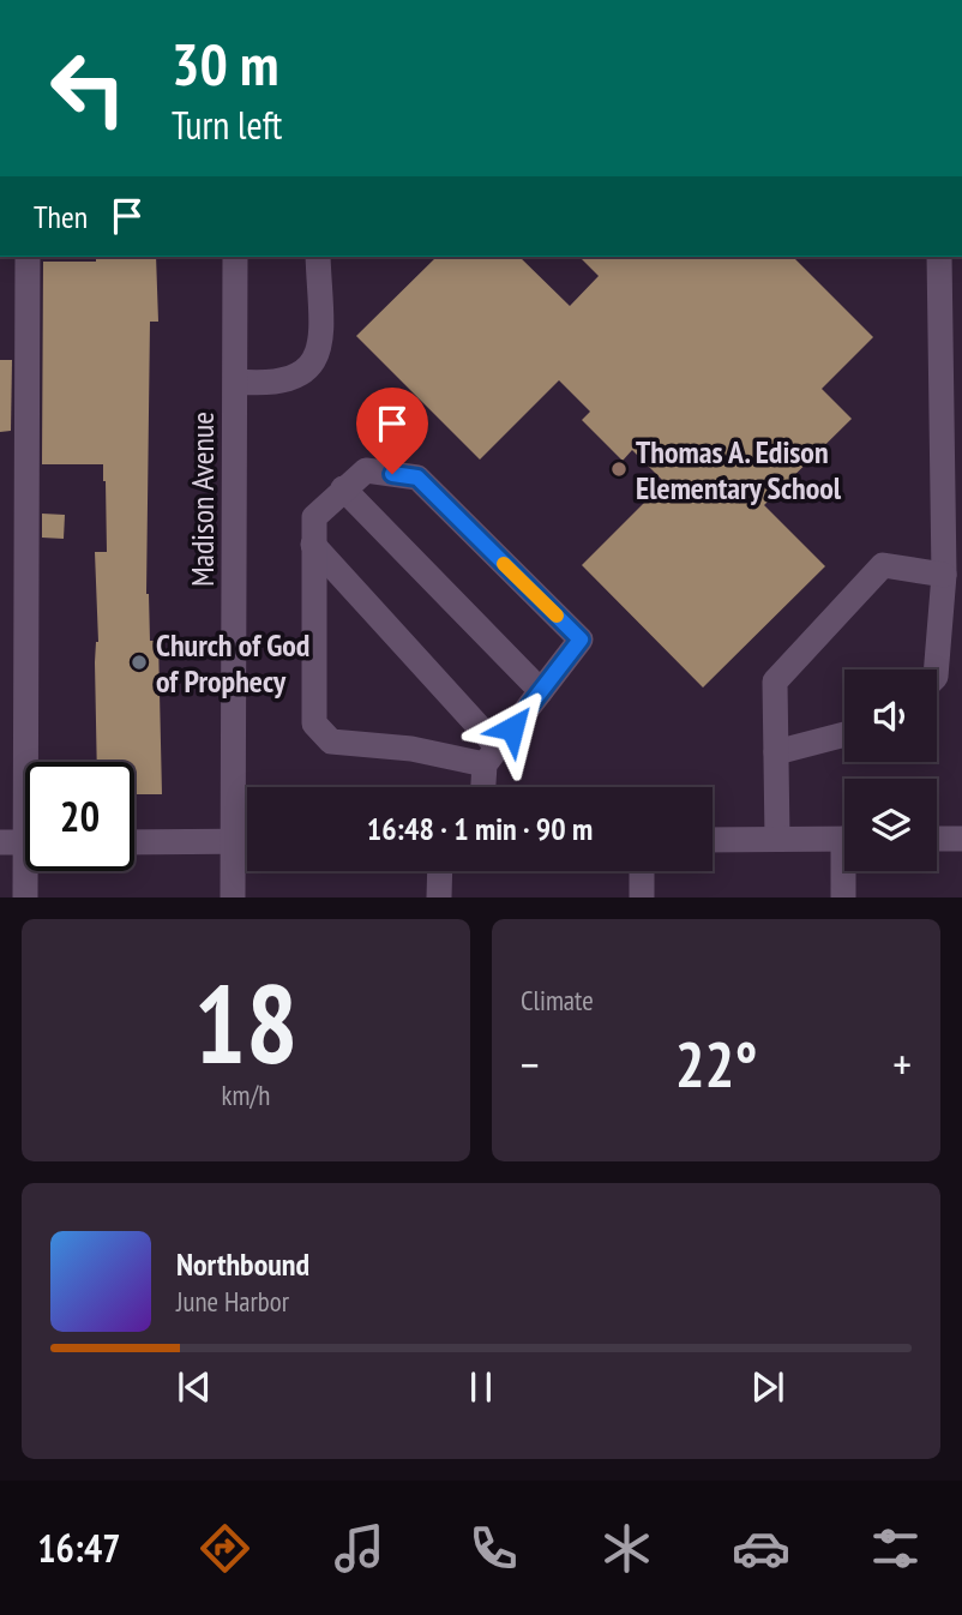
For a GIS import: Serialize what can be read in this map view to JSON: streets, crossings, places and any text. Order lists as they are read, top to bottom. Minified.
{"streets":{"street":["Madison Avenue"]},"places":["Thomas A. Edison Elementary School","Church of God of Prophecy"],"page":{"turn":["30 m","Turn left"],"then":"Then","limit":"20","trip":"16:48 · 1 min · 90 m","tile":[["18","km/h"],"Climate"],"heat":["−","22°","+"],"song":["Northbound","June Harbor"],"tabs":"16:47"}}
